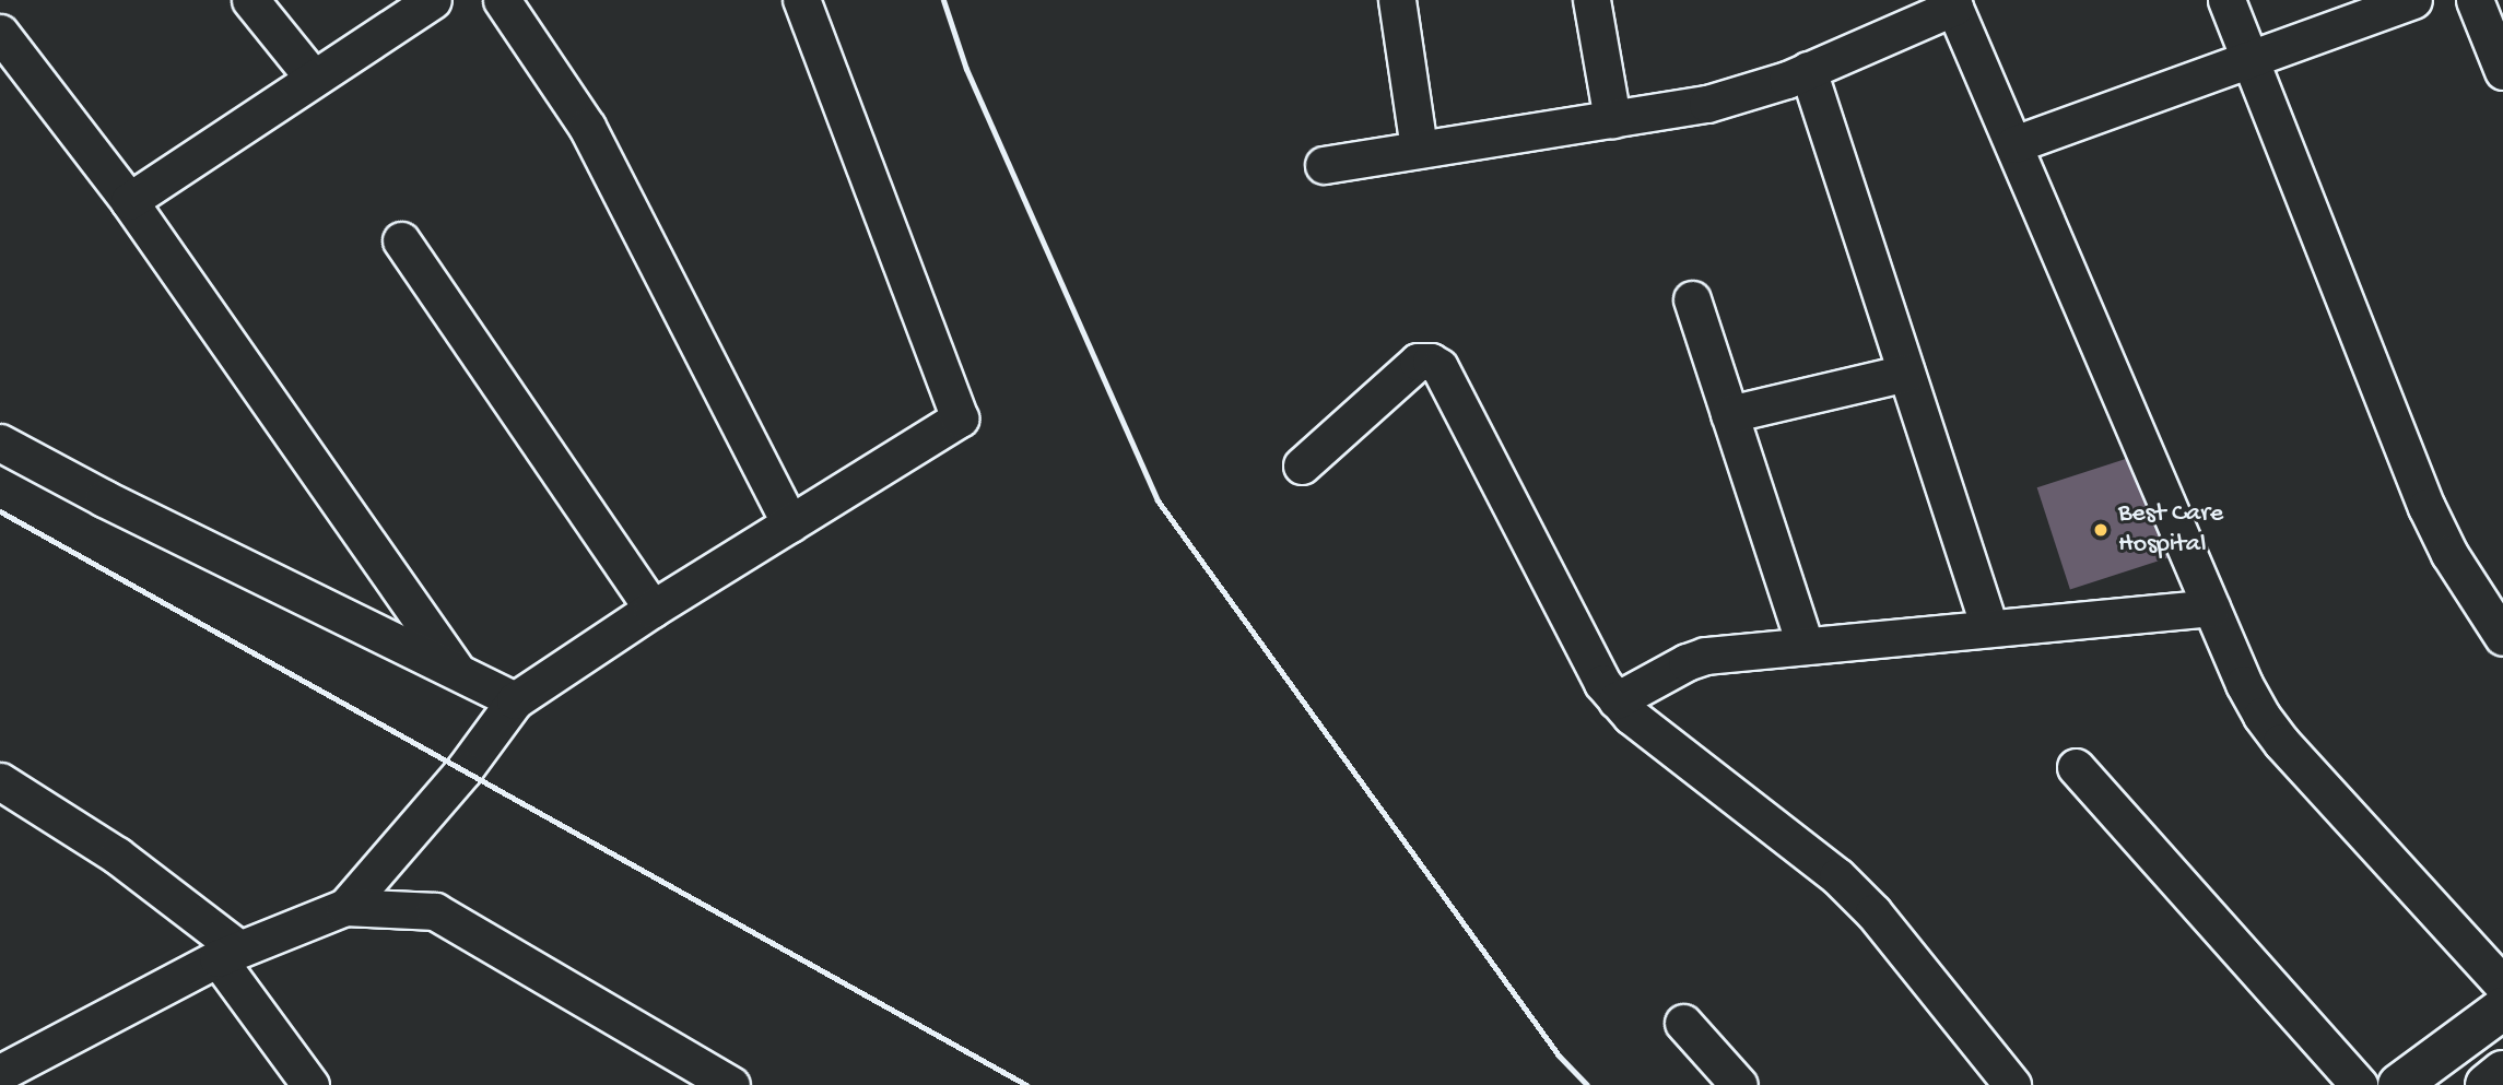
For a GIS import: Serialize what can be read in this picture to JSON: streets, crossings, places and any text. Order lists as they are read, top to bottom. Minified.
{"places":["Best Care Hospital"]}
